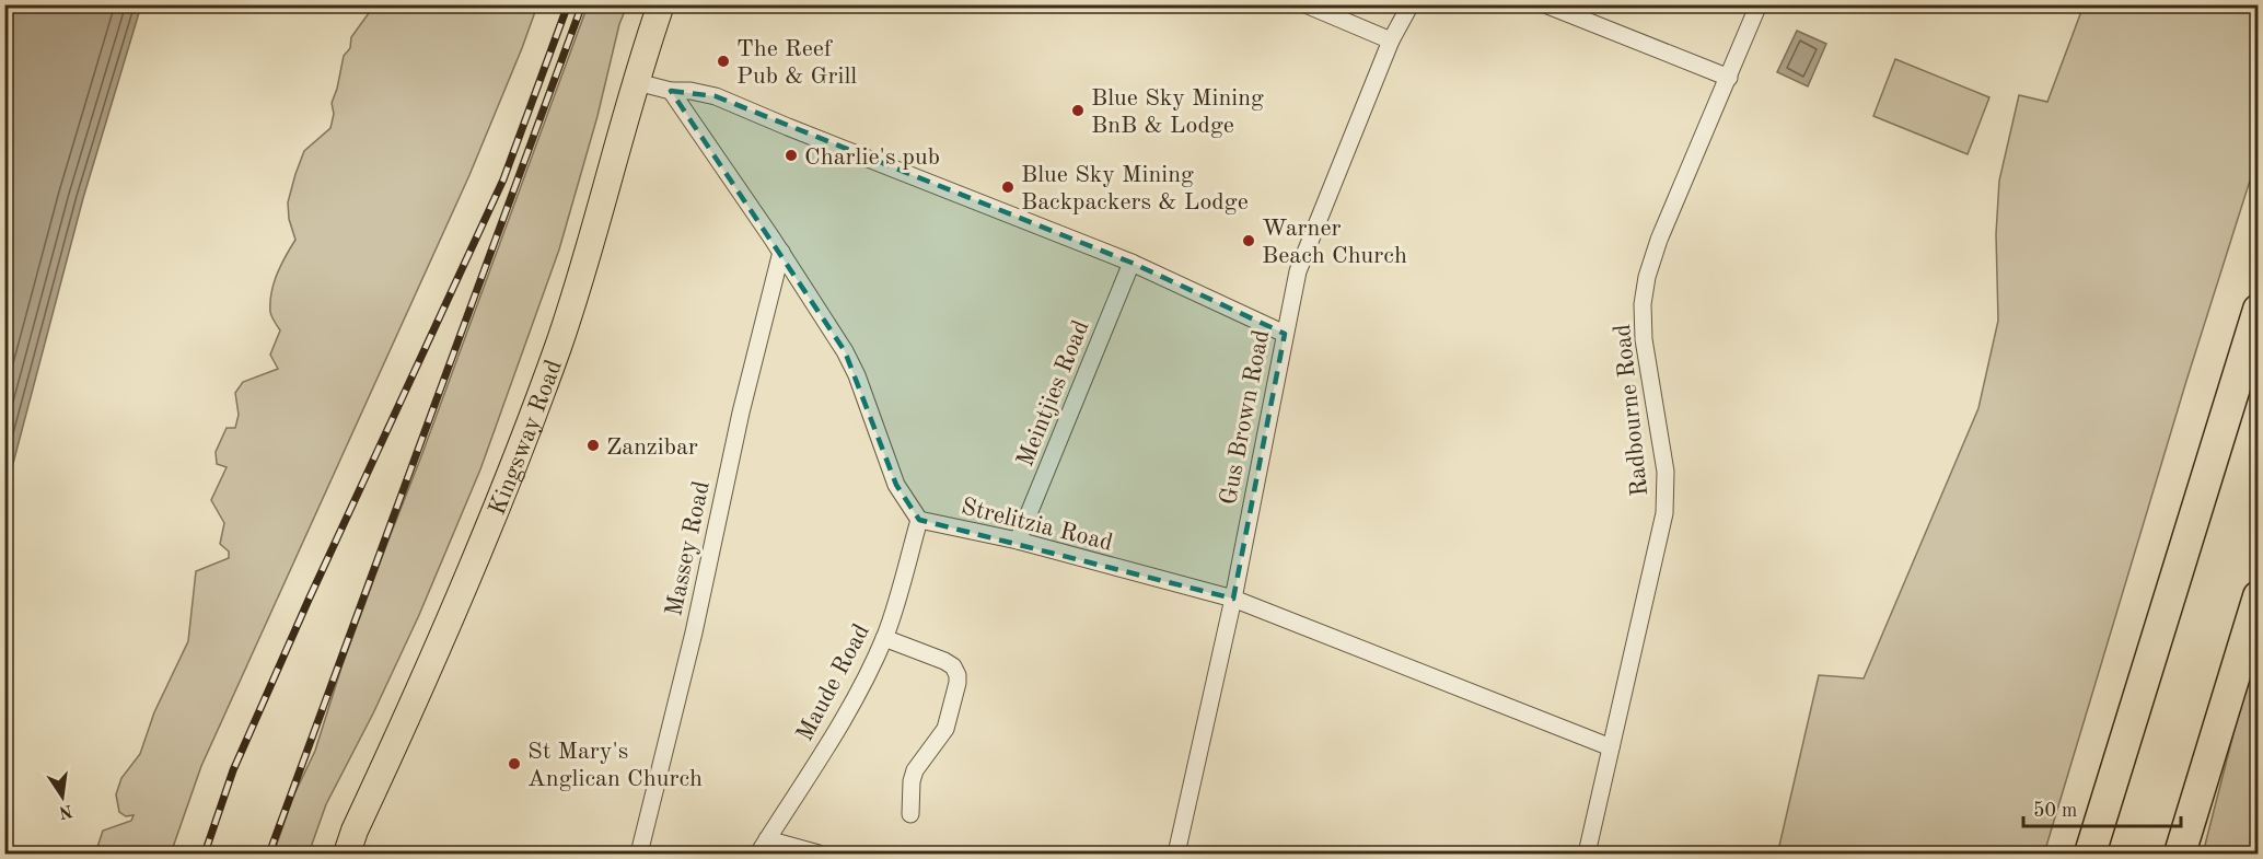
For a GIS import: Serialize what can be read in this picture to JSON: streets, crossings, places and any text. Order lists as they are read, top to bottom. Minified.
{"streets":{"main road":["Kingsway Road"],"street":["Meintjies Road","Radbourne Road","Gus Brown Road","Strelitzia Road","Massey Road","Maude Road"]},"crossings":[["Meintjies Road","Strelitzia Road"],["Radbourne Road","Strelitzia Road"],["Gus Brown Road","Strelitzia Road"],["Strelitzia Road","Maude Road"]],"places":["The Reef Pub & Grill","Blue Sky Mining BnB & Lodge","Charlie's pub","Blue Sky Mining Backpackers & Lodge","Warner Beach Church","Zanzibar","St Mary's Anglican Church"],"scale_bar":"50 m","north":"bottom"}
